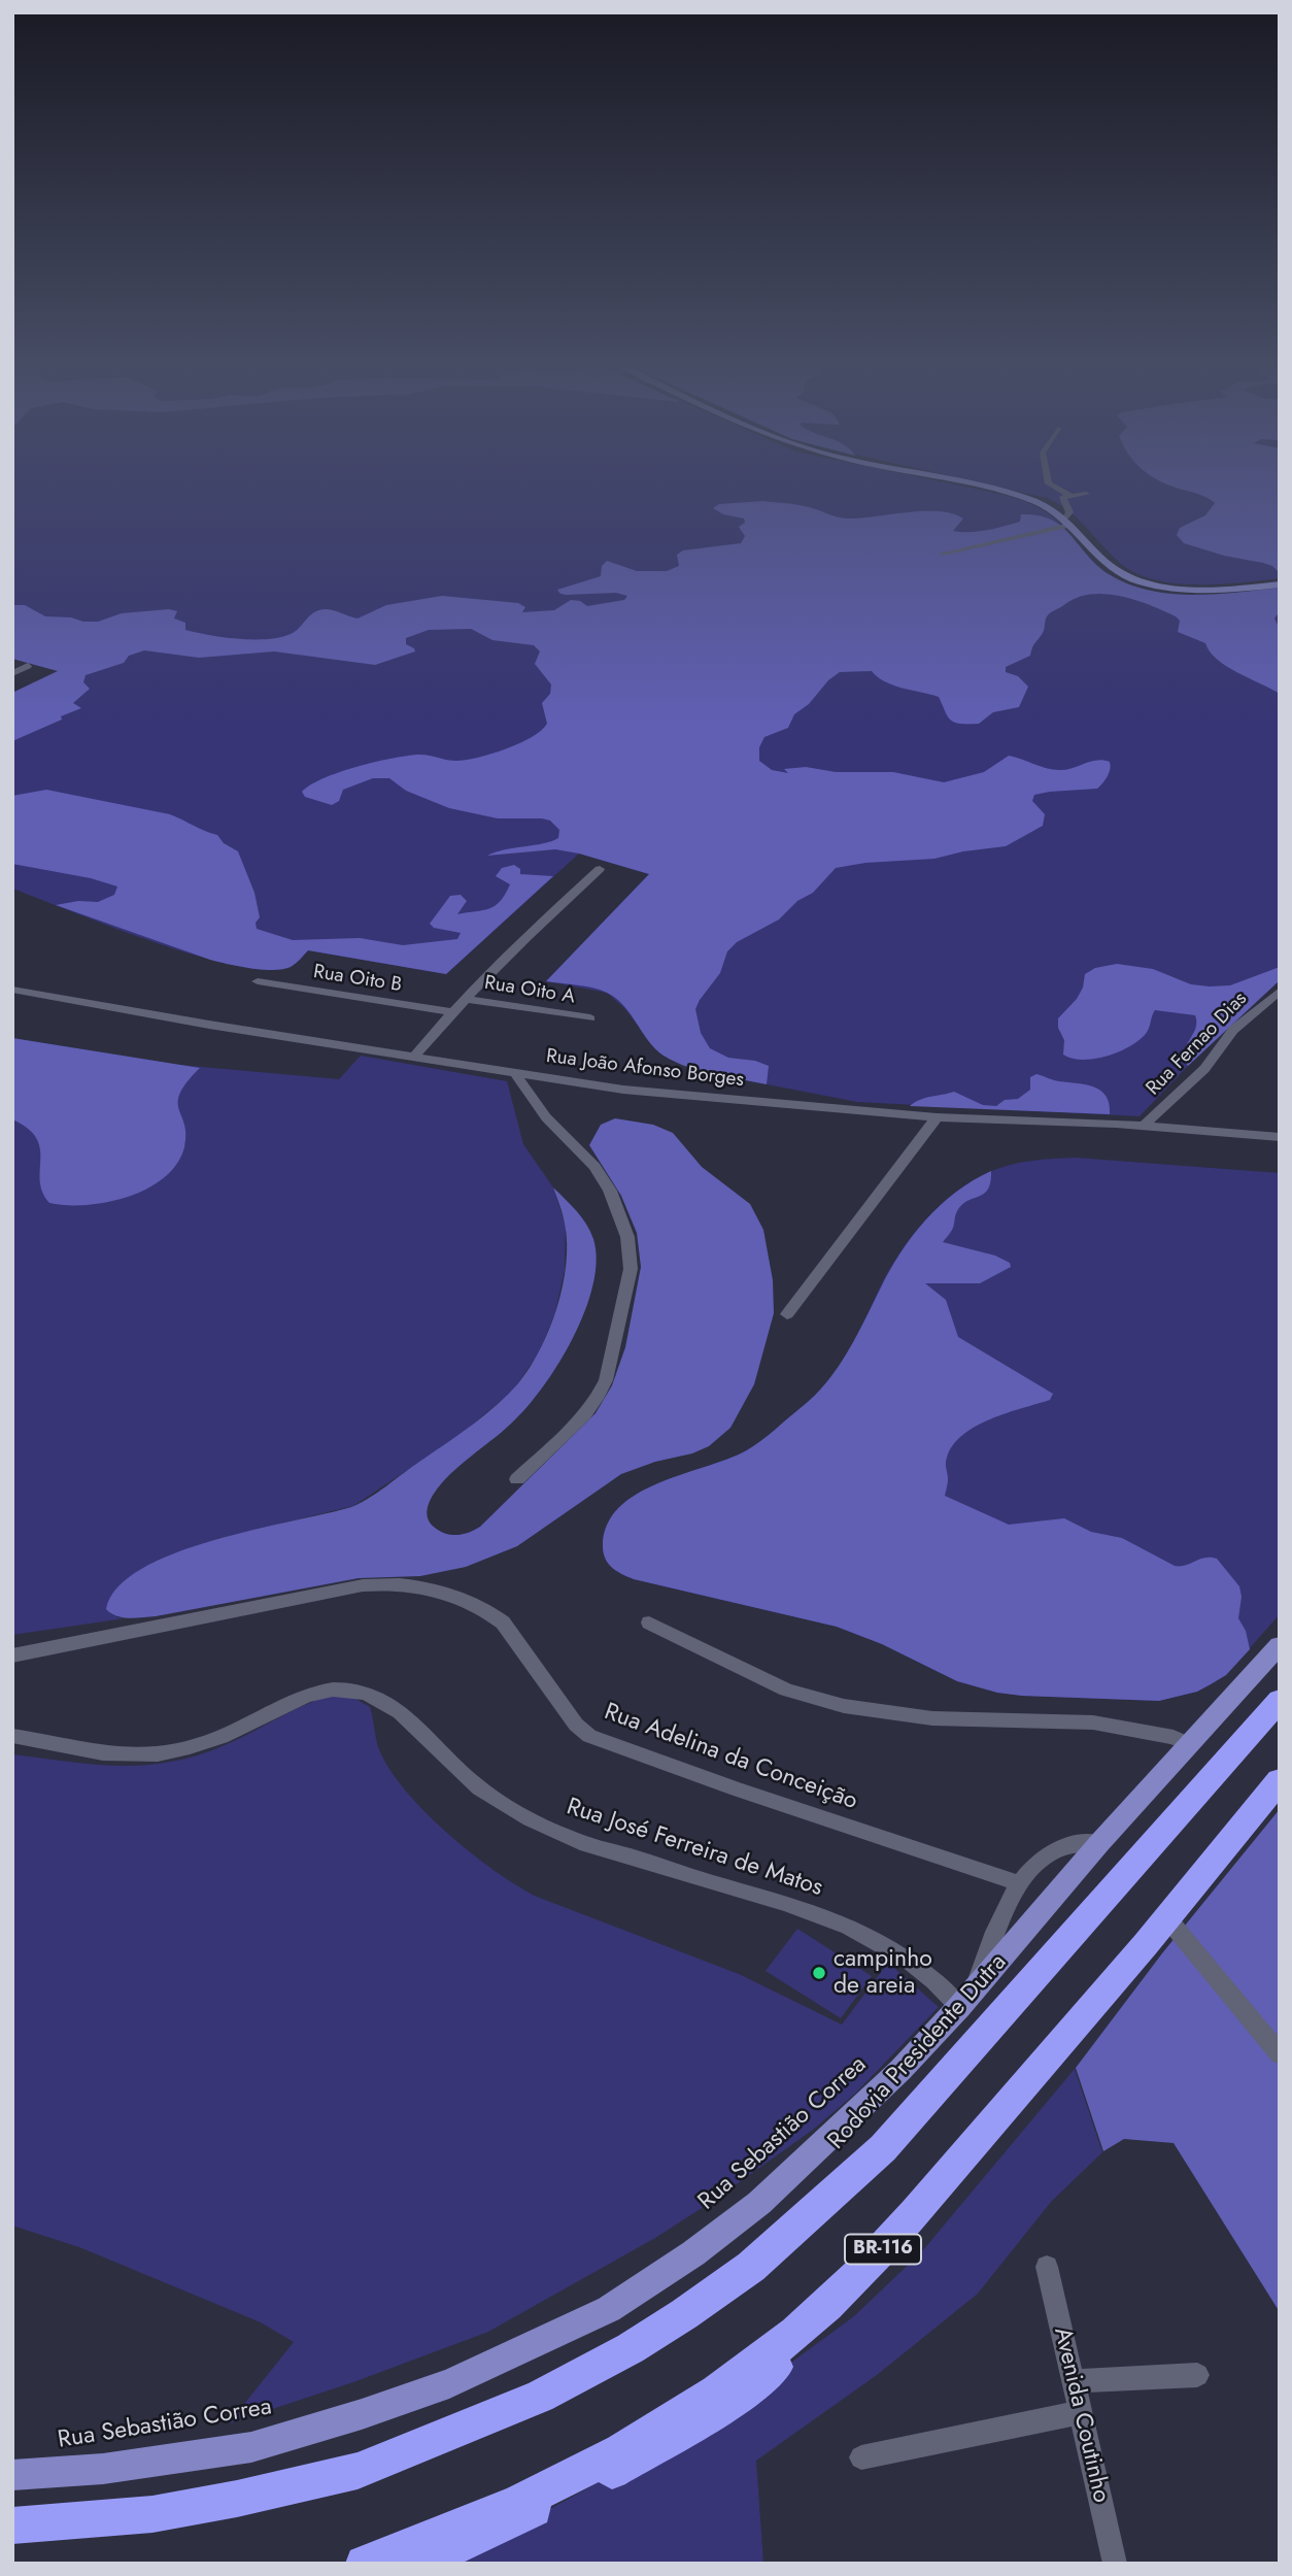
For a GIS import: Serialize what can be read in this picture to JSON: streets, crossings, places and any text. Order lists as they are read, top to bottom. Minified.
{"streets":{"highway":["Rodovia Presidente Dutra","BR-116"],"main road":["Rua Sebastião Correa"],"street":["Rua Oito B","Rua Oito A","Rua Fernao Dias","Rua João Afonso Borges","Rua Adelina da Conceição","Rua José Ferreira de Matos","Avenida Coutinho"]},"crossings":[["Rua Fernao Dias","Rua João Afonso Borges"],["Rua José Ferreira de Matos","Rua Sebastião Correa"]],"places":["campinho de areia"]}
